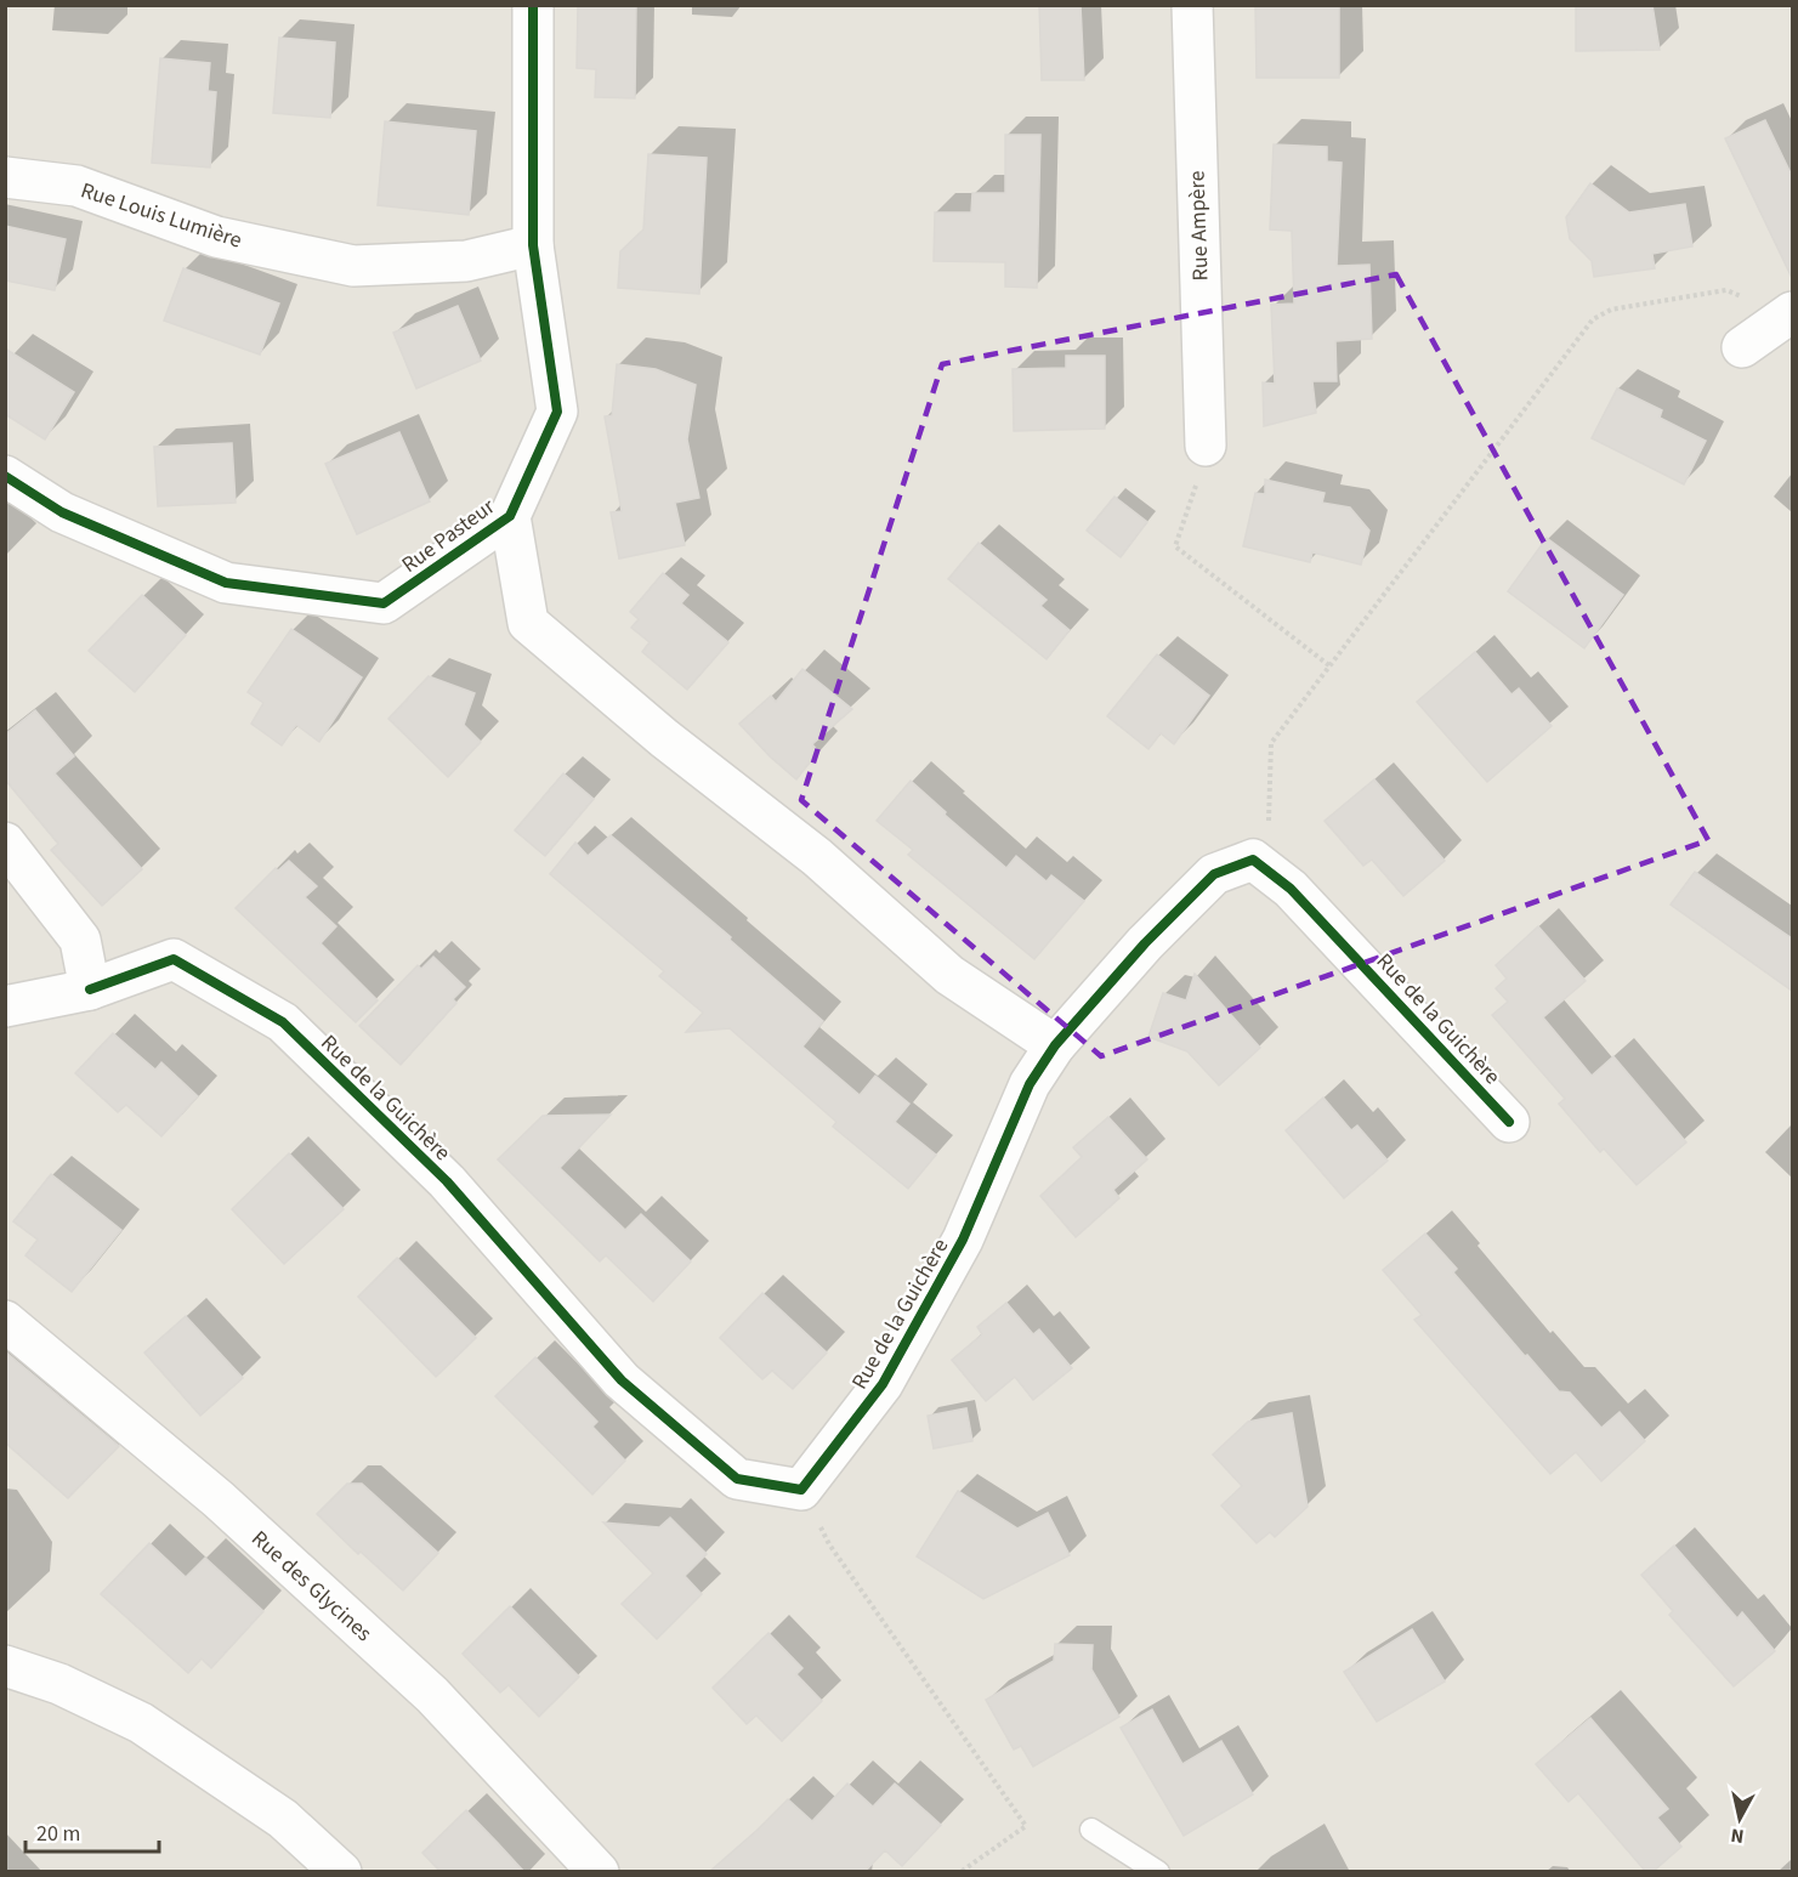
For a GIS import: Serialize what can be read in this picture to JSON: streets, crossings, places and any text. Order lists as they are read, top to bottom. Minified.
{"streets":{"street":["Rue Louis Lumière","Rue Ampère","Rue Pasteur","Rue de la Guichère","Rue des Glycines"]},"crossings":[["Rue Louis Lumière","Rue Pasteur"]],"scale_bar":"20 m","north":"bottom"}
